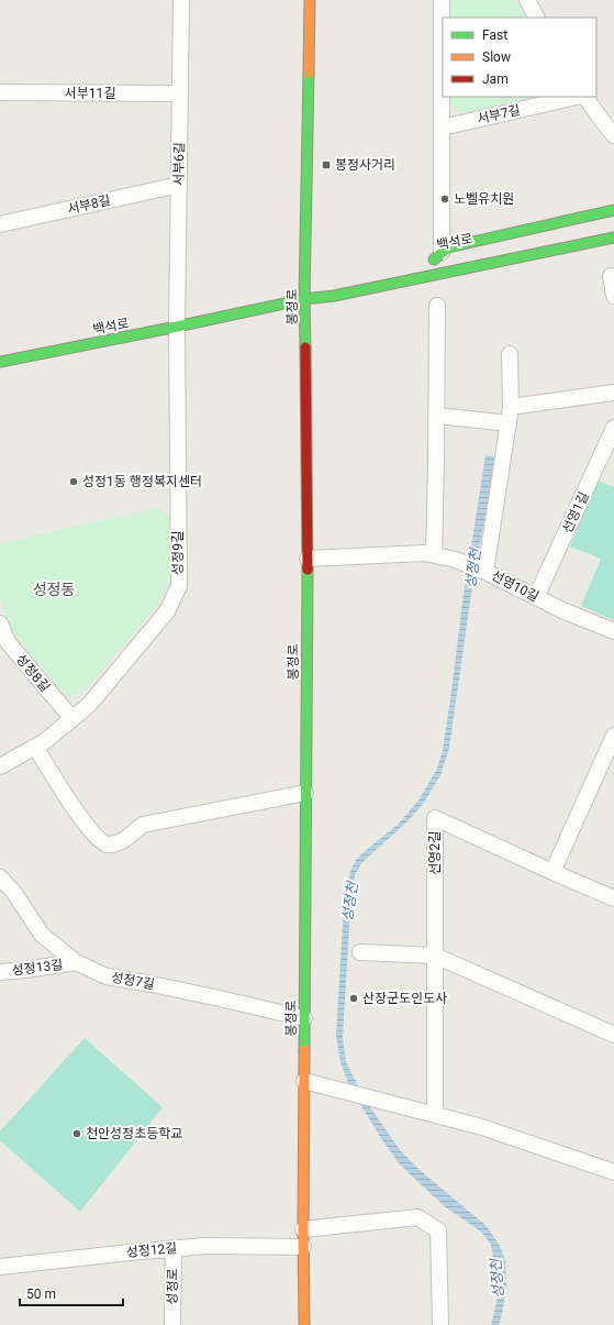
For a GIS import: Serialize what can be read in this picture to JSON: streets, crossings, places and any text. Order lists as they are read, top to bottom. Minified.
{"streets":{"street":["서부11길","서부7길","서부6길","서부8길","백석로","봉정로","선영1길","성정9길","선영10길","성정8길","선영2길","성정13길","성정7길","성정12길","성정로"]},"crossings":[["서부11길","서부6길"],["서부6길","서부8길"],["서부6길","백석로"],["서부6길","성정9길"],["백석로","봉정로"],["백석로","성정9길"],["봉정로","선영10길"],["봉정로","성정7길"],["봉정로","성정12길"],["선영1길","선영10길"],["성정9길","성정8길"],["성정13길","성정7길"],["성정12길","성정로"]],"districts":["성정동"],"water":["성정천"],"places":{"transit":["봉정사거리"],"other":["노벨유치원","성정1동 행정복지센터","산장군도인도사","천안성정초등학교"]},"legend":["Fast","Slow","Jam"],"scale_bar":"50 m"}
